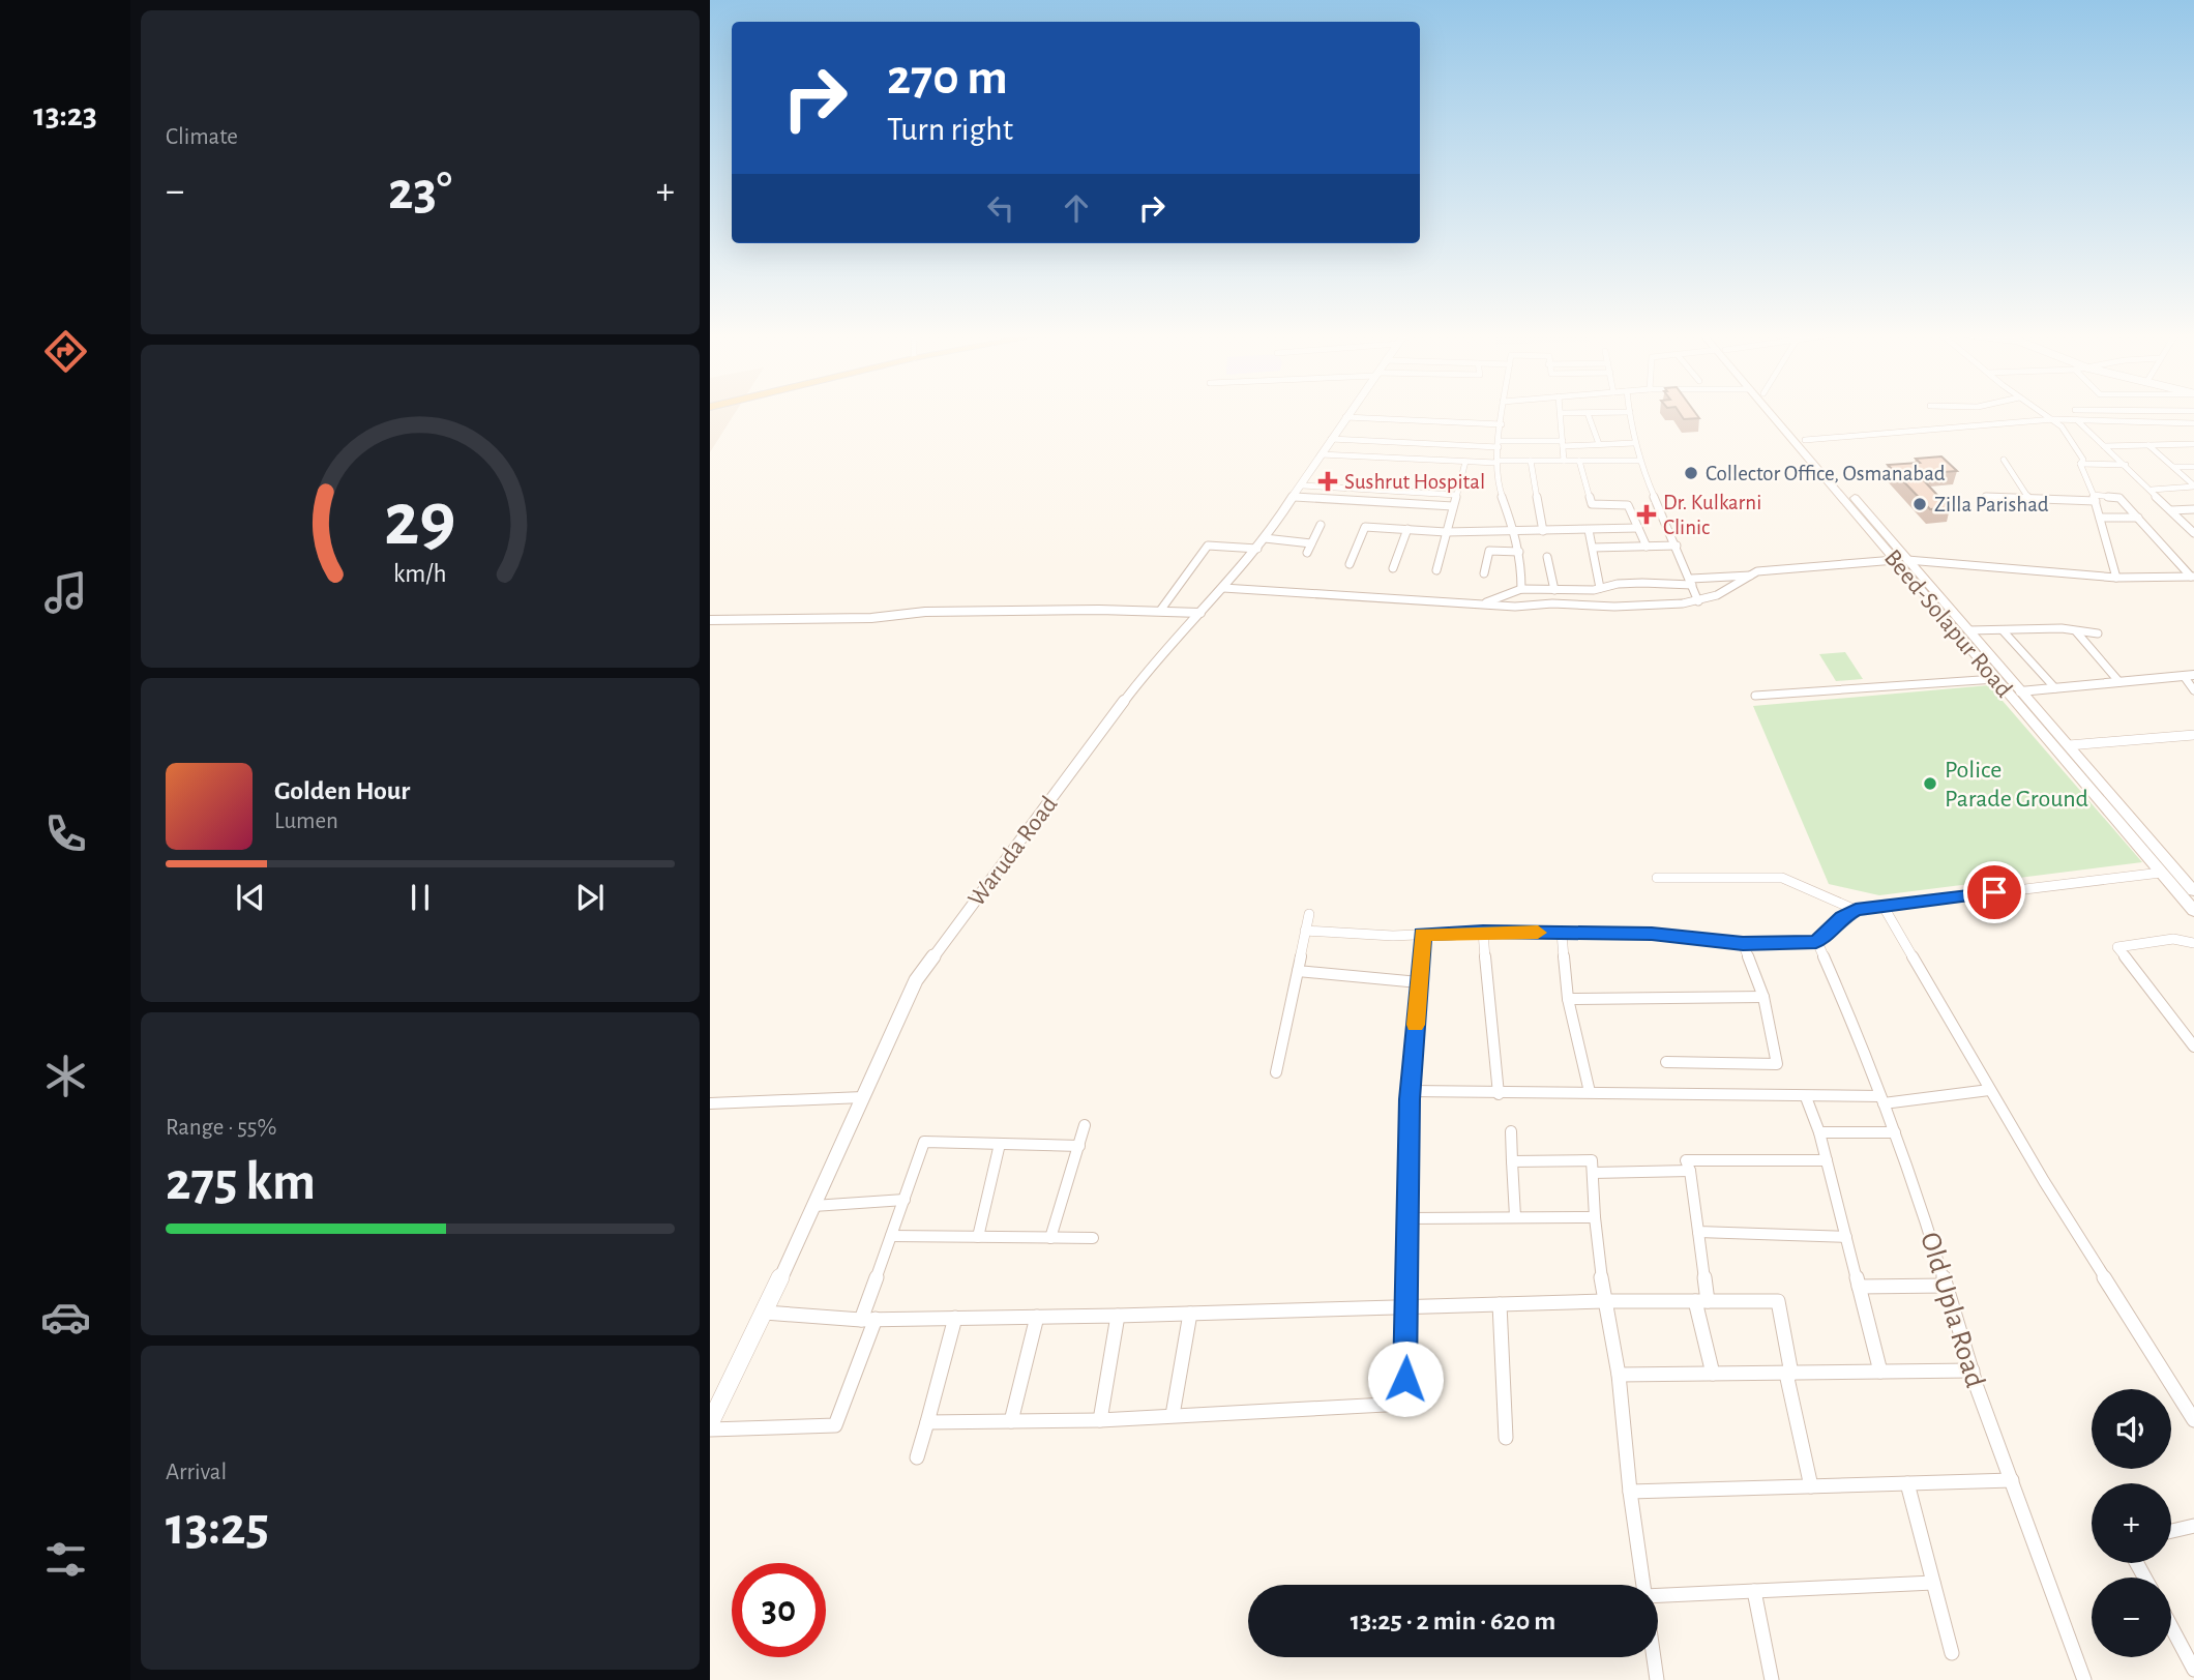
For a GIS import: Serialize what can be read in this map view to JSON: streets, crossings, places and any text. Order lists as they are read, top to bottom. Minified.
{"streets":{"main road":["Beed-Solapur Road"],"street":["Waruda Road","Old Upla Road"]},"places":{"other":["Collector Office, Osmanabad","Zilla Parishad","Police Parade Ground"],"health":["Sushrut Hospital","Dr. Kulkarni Clinic"]},"page":{"tabs":"13:23","tile":["Climate",["Range · 55%","275 km"],["Arrival","13:25"]],"turn":["270 m","Turn right"],"heat":["−","23°","+"],"song":["Golden Hour","Lumen"],"map_buttons":["+","−"],"limit":"30","trip":"13:25 · 2 min · 620 m","gauge":["29","km/h"]}}
